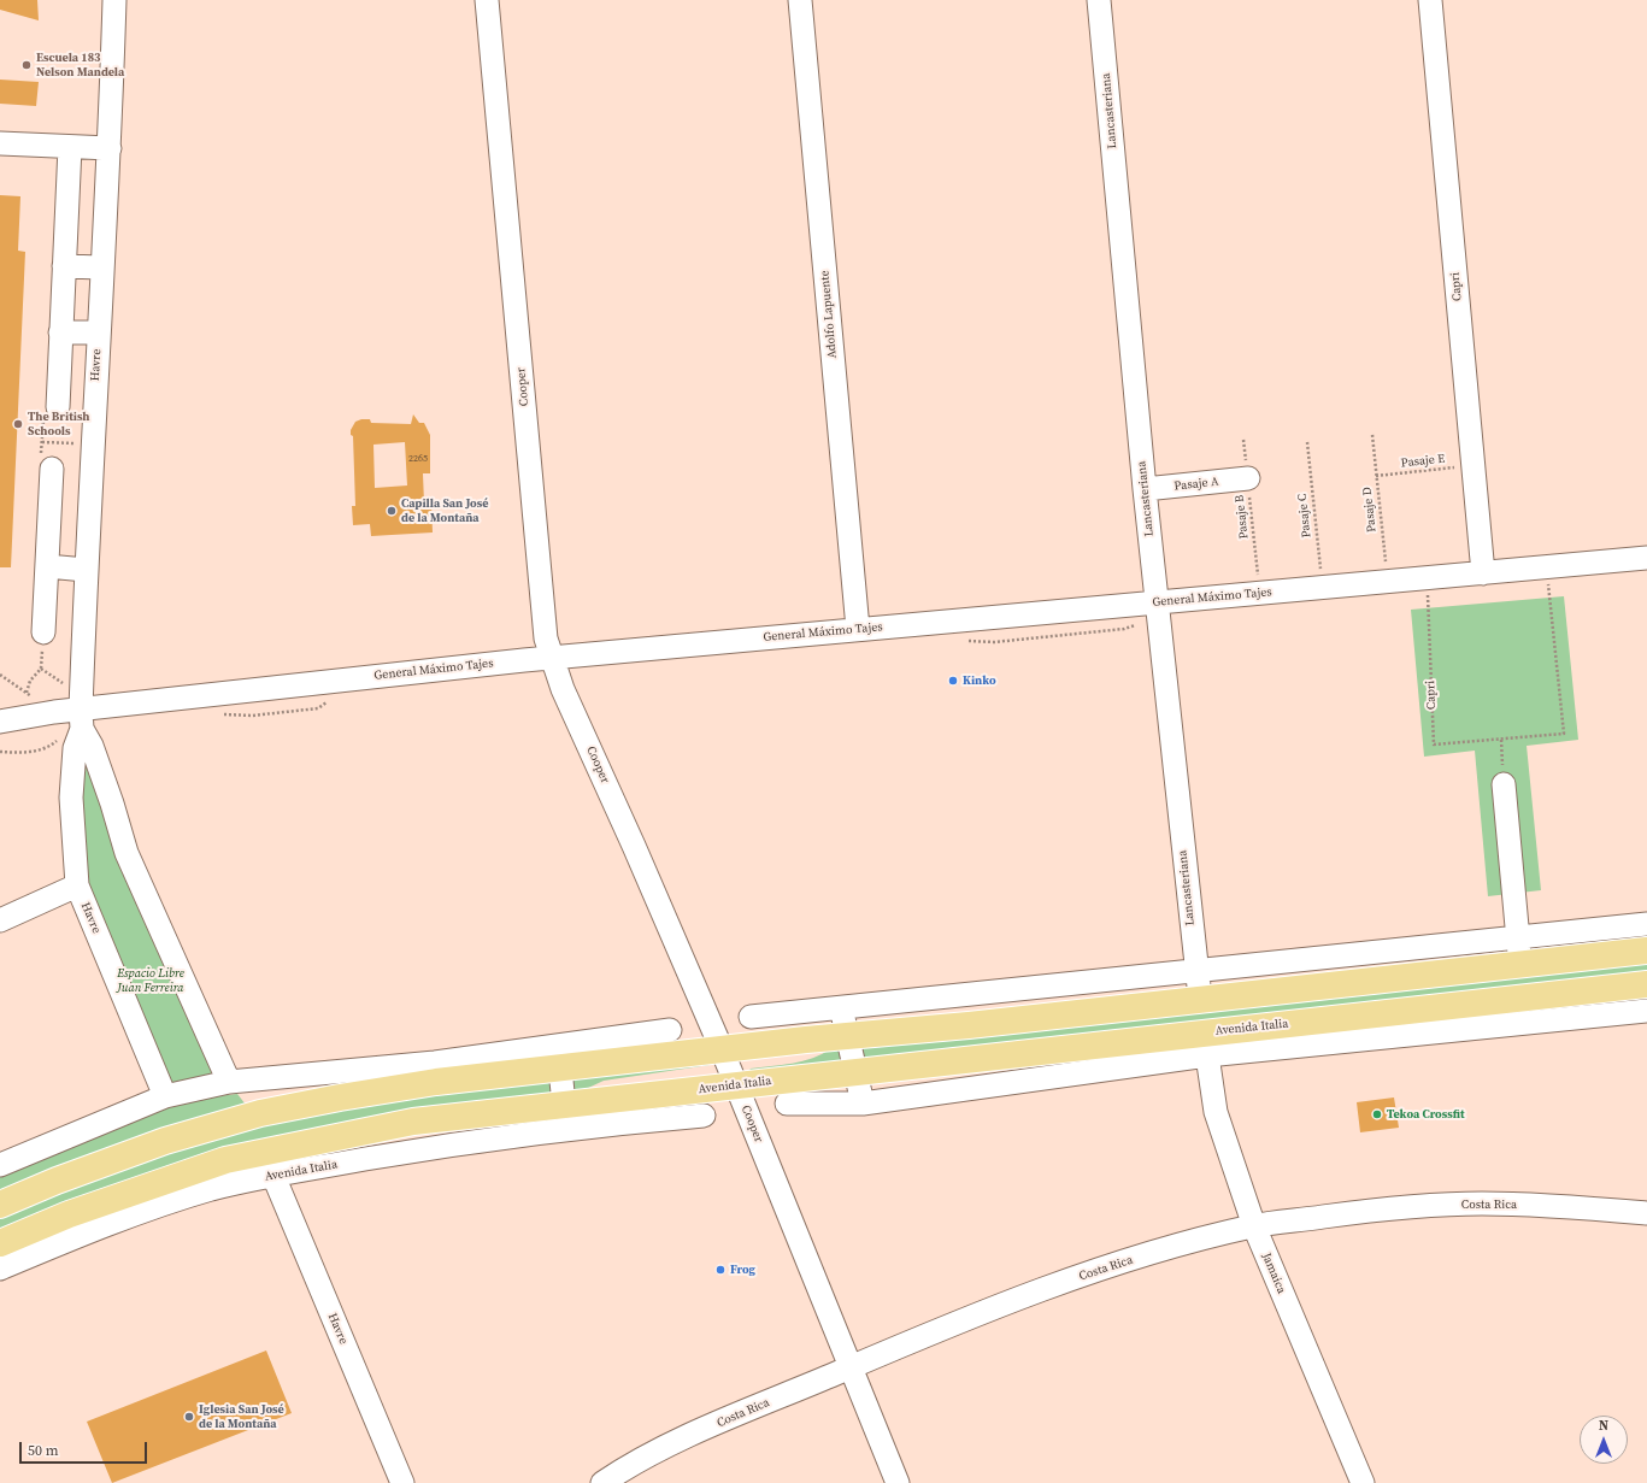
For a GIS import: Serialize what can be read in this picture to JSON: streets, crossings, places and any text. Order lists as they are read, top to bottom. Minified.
{"streets":{"main road":["Avenida Italia"],"street":["Lancasteriana","Capri","Adolfo Lapuente","Havre","Cooper","Pasaje A","General Máximo Tajes","Costa Rica","Jamaica"],"path":["Pasaje E","Pasaje D","Pasaje C","Pasaje B"]},"crossings":[["Lancasteriana","Pasaje A"],["Lancasteriana","General Máximo Tajes"],["Capri","Pasaje E"],["Capri","General Máximo Tajes"],["Adolfo Lapuente","General Máximo Tajes"],["Havre","General Máximo Tajes"],["Havre","Avenida Italia"],["Cooper","General Máximo Tajes"],["Cooper","Avenida Italia"],["Cooper","Costa Rica"],["Pasaje E","Pasaje D"],["Pasaje A","Pasaje B"],["Pasaje D","General Máximo Tajes"],["Pasaje C","General Máximo Tajes"],["Pasaje B","General Máximo Tajes"],["Avenida Italia","Jamaica"],["Costa Rica","Jamaica"]],"parks":["Espacio Libre Juan Ferreira"],"places":["Escuela 183 Nelson Mandela","The British Schools","Capilla San José de la Montaña","Kinko","Tekoa Crossfit","Frog","Iglesia San José de la Montaña"],"house_numbers":["2265"],"scale_bar":"50 m","north":"top"}
